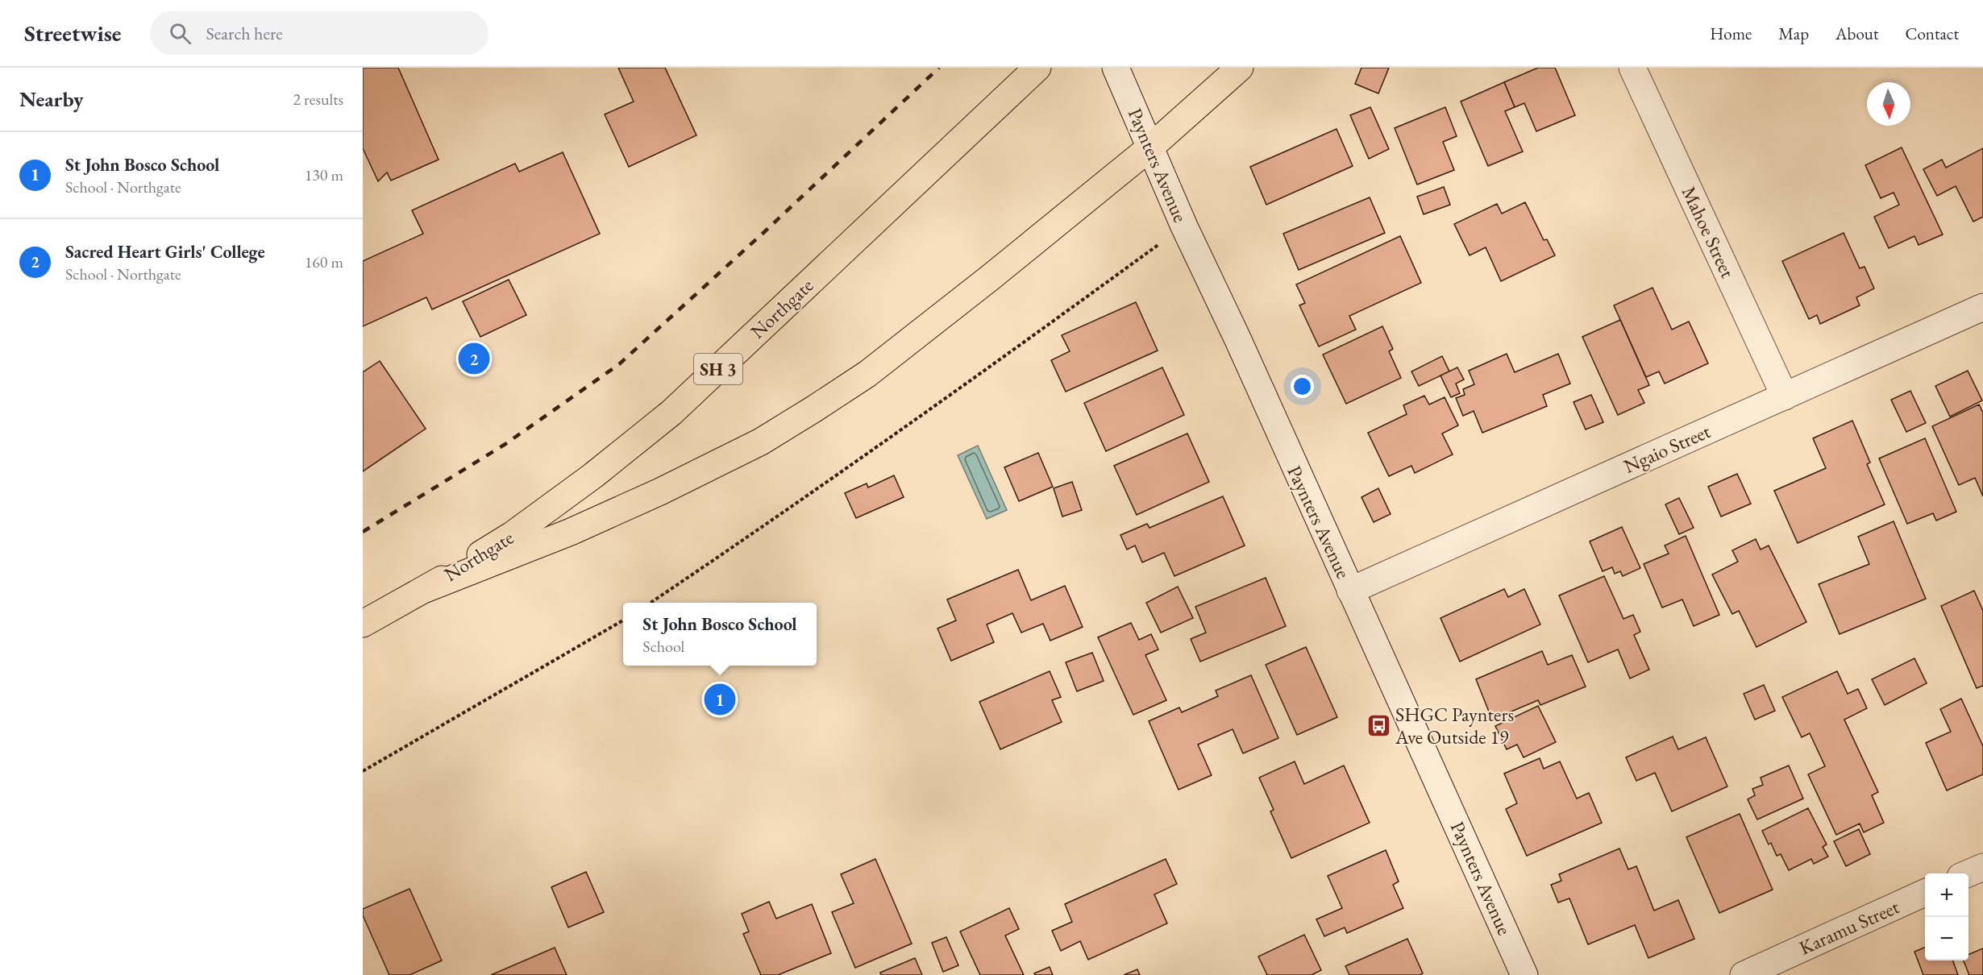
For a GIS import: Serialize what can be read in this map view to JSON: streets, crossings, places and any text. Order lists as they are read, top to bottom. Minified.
{"streets":{"highway":["Northgate","SH 3"],"street":["Paynters Avenue","Mahoe Street","Ngaio Street","Karamu Street"]},"crossings":[["Paynters Avenue","Ngaio Street"],["Mahoe Street","Ngaio Street"]],"places":{"bus stop":["SHGC Paynters Ave Outside 19"]},"north":"bottom","page":{"header":"Streetwise","search":"Search here","nav":["Home","Map","About","Contact"],"heading":["Nearby","2 results"],"list":[{"mark":"1","name":"St John Bosco School","note":"School · Northgate","value":"130 m"},{"mark":"2","name":"Sacred Heart Girls' College","note":"School · Northgate","value":"160 m"}],"pins":["2","1"],"popup":["St John Bosco School","School"],"map_buttons":["+","−"]}}
